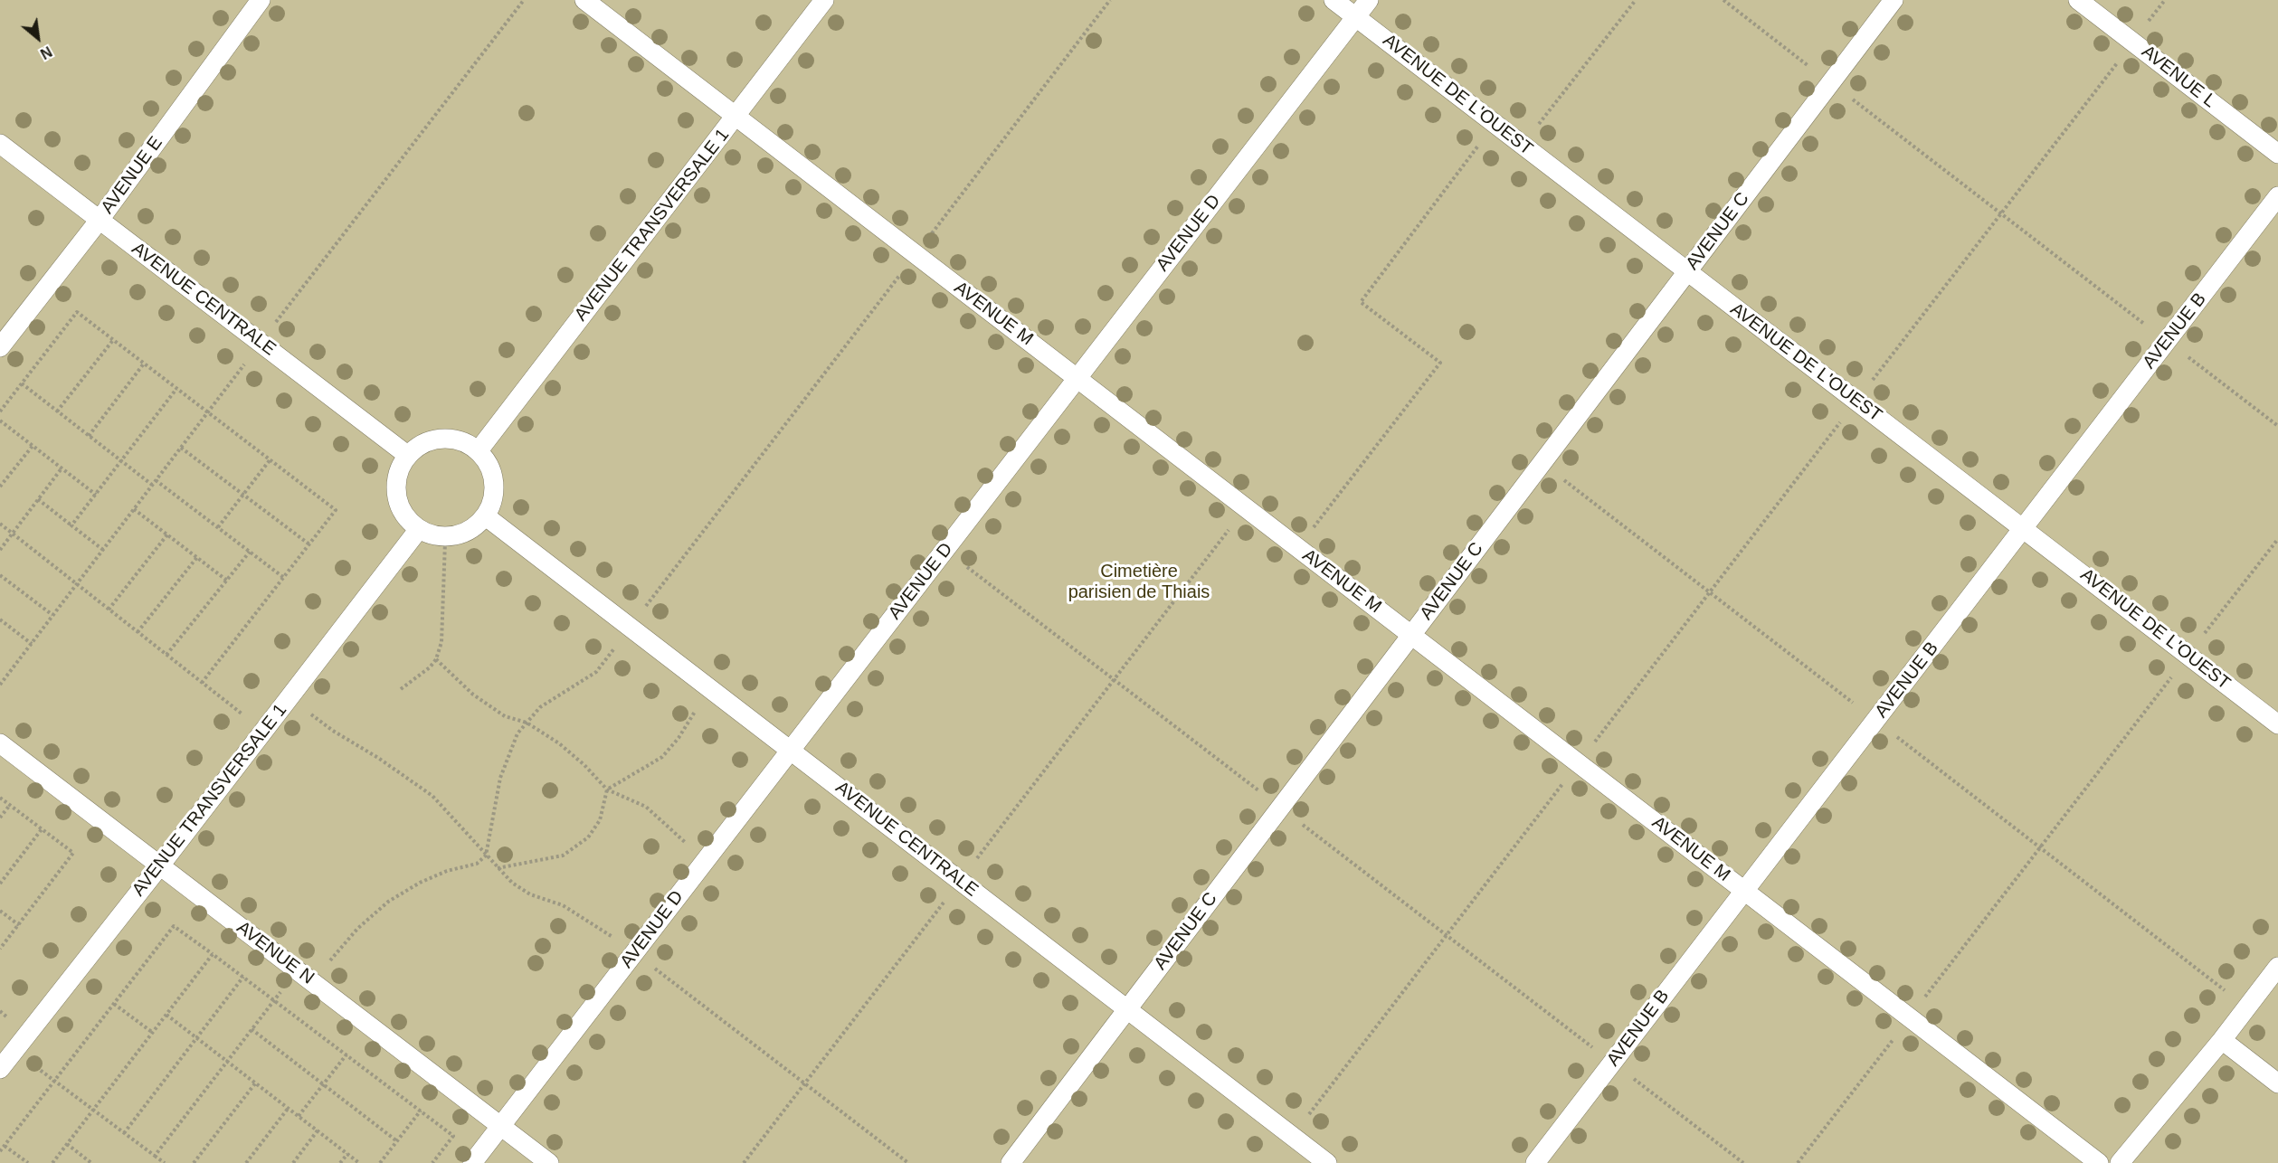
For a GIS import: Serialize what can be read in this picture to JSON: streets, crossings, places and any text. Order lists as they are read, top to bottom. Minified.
{"streets":{"lane":["AVENUE L","AVENUE DE L'OUEST","AVENUE E","AVENUE TRANSVERSALE 1","AVENUE C","AVENUE D","AVENUE CENTRALE","AVENUE M","AVENUE B","AVENUE N"]},"crossings":[["AVENUE DE L'OUEST","AVENUE C"],["AVENUE DE L'OUEST","AVENUE D"],["AVENUE DE L'OUEST","AVENUE B"],["AVENUE E","AVENUE CENTRALE"],["AVENUE TRANSVERSALE 1","AVENUE CENTRALE"],["AVENUE TRANSVERSALE 1","AVENUE M"],["AVENUE TRANSVERSALE 1","AVENUE N"],["AVENUE C","AVENUE CENTRALE"],["AVENUE C","AVENUE M"],["AVENUE D","AVENUE CENTRALE"],["AVENUE D","AVENUE M"],["AVENUE D","AVENUE N"],["AVENUE M","AVENUE B"]],"parks":["Cimetière parisien de Thiais"],"north":"bottom right"}
